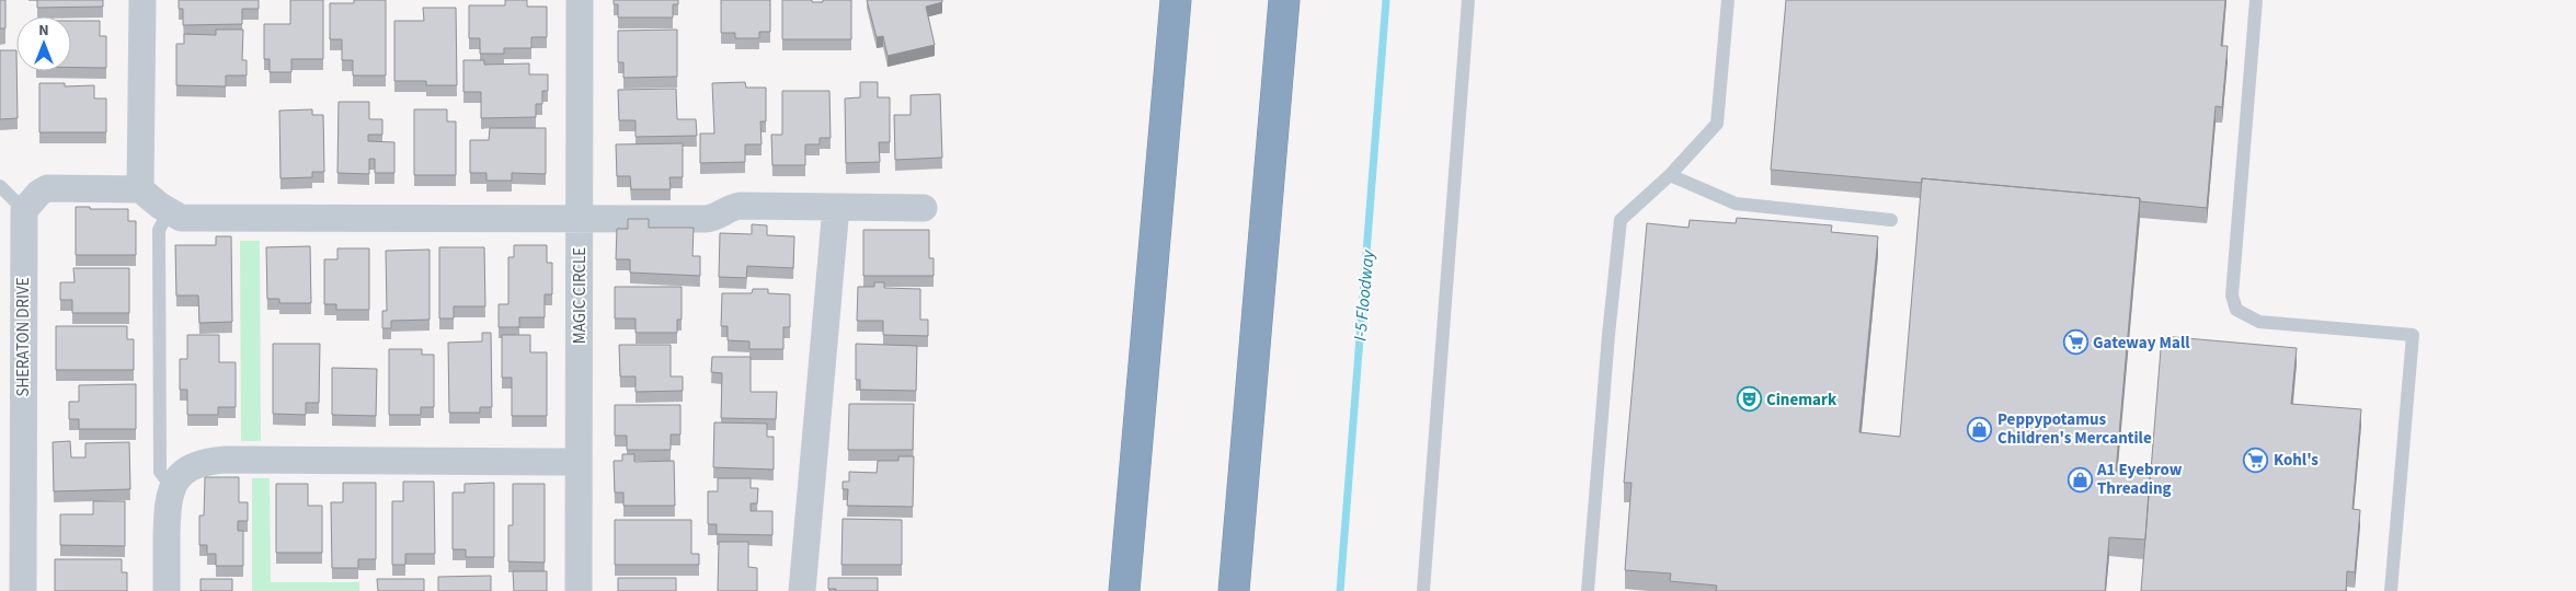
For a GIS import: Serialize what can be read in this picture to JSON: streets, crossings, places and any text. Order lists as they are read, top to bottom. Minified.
{"streets":{"street":["MAGIC CIRCLE","SHERATON DRIVE"]},"water":["I-5 Floodway"],"places":{"supermarket":["Gateway Mall","Kohl's"],"theatre":["Cinemark"],"shop":["Peppypotamus Children's Mercantile","A1 Eyebrow Threading"]},"north":"top"}
